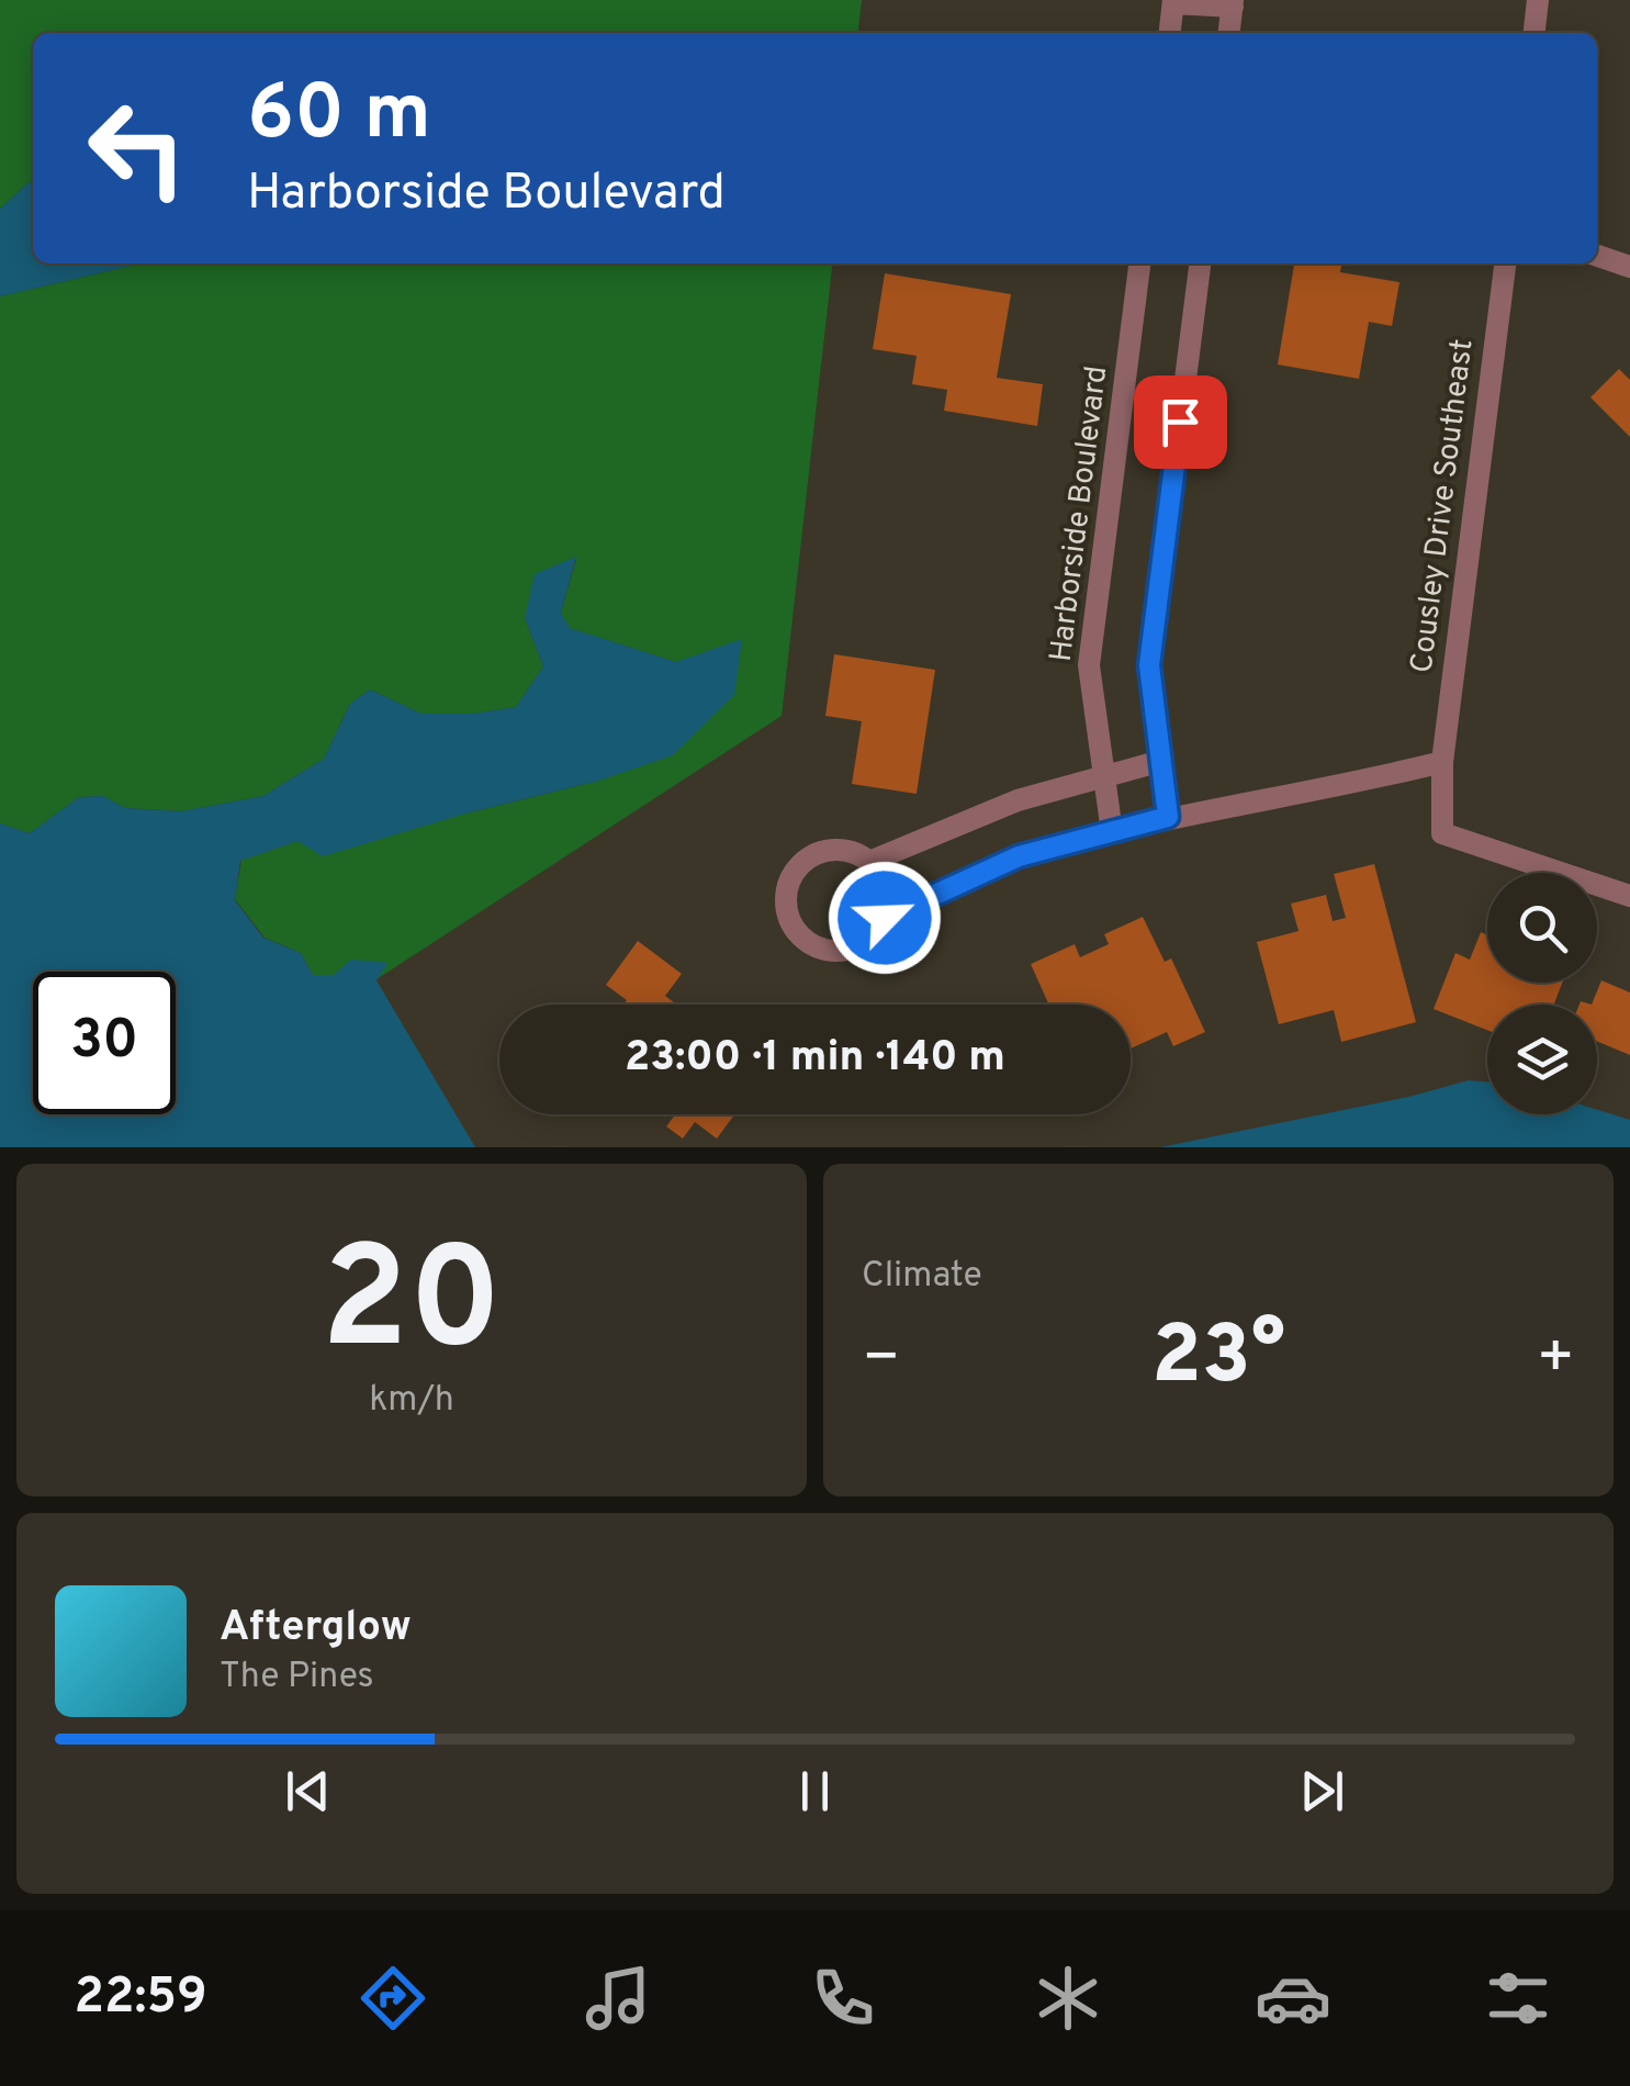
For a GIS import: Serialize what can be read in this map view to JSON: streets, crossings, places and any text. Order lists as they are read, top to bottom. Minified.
{"streets":{"street":["Cousley Drive Southeast","Harborside Boulevard"]},"page":{"turn":["60 m","Harborside Boulevard"],"limit":"30","trip":"23:00 · 1 min · 140 m","tile":[["20","km/h"],"Climate"],"heat":["−","23°","+"],"song":["Afterglow","The Pines"],"tabs":"22:59"}}
